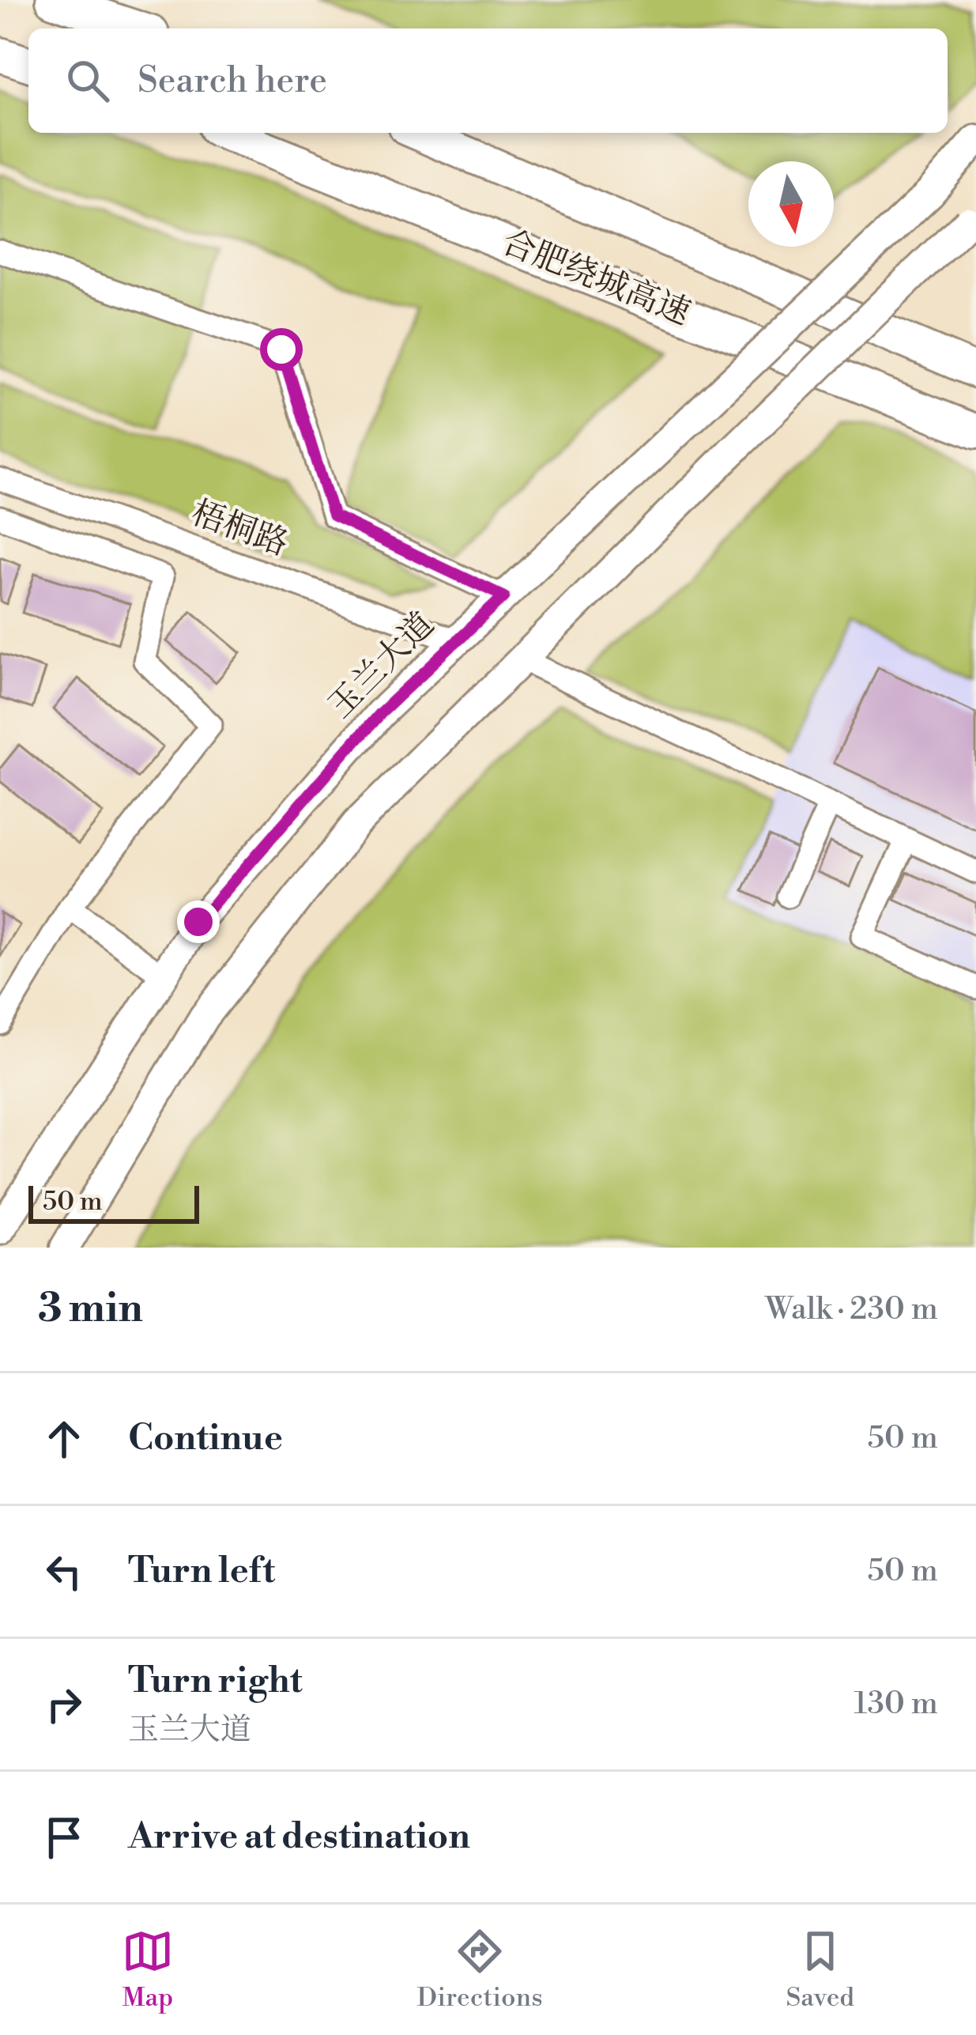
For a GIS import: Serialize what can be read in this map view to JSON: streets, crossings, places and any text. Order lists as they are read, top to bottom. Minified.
{"streets":{"highway":["合肥绕城高速"],"main road":["玉兰大道"],"street":["梧桐路"]},"crossings":[["梧桐路","玉兰大道"]],"scale_bar":"50 m","north":"bottom","page":{"search":"Search here","scale":"50 m","heading":["3 min","Walk · 230 m"],"list":[["Continue","50 m"],["Turn left","50 m"],["Turn right","玉兰大道","130 m"],"Arrive at destination"],"nav":["Map","Directions","Saved"]}}
